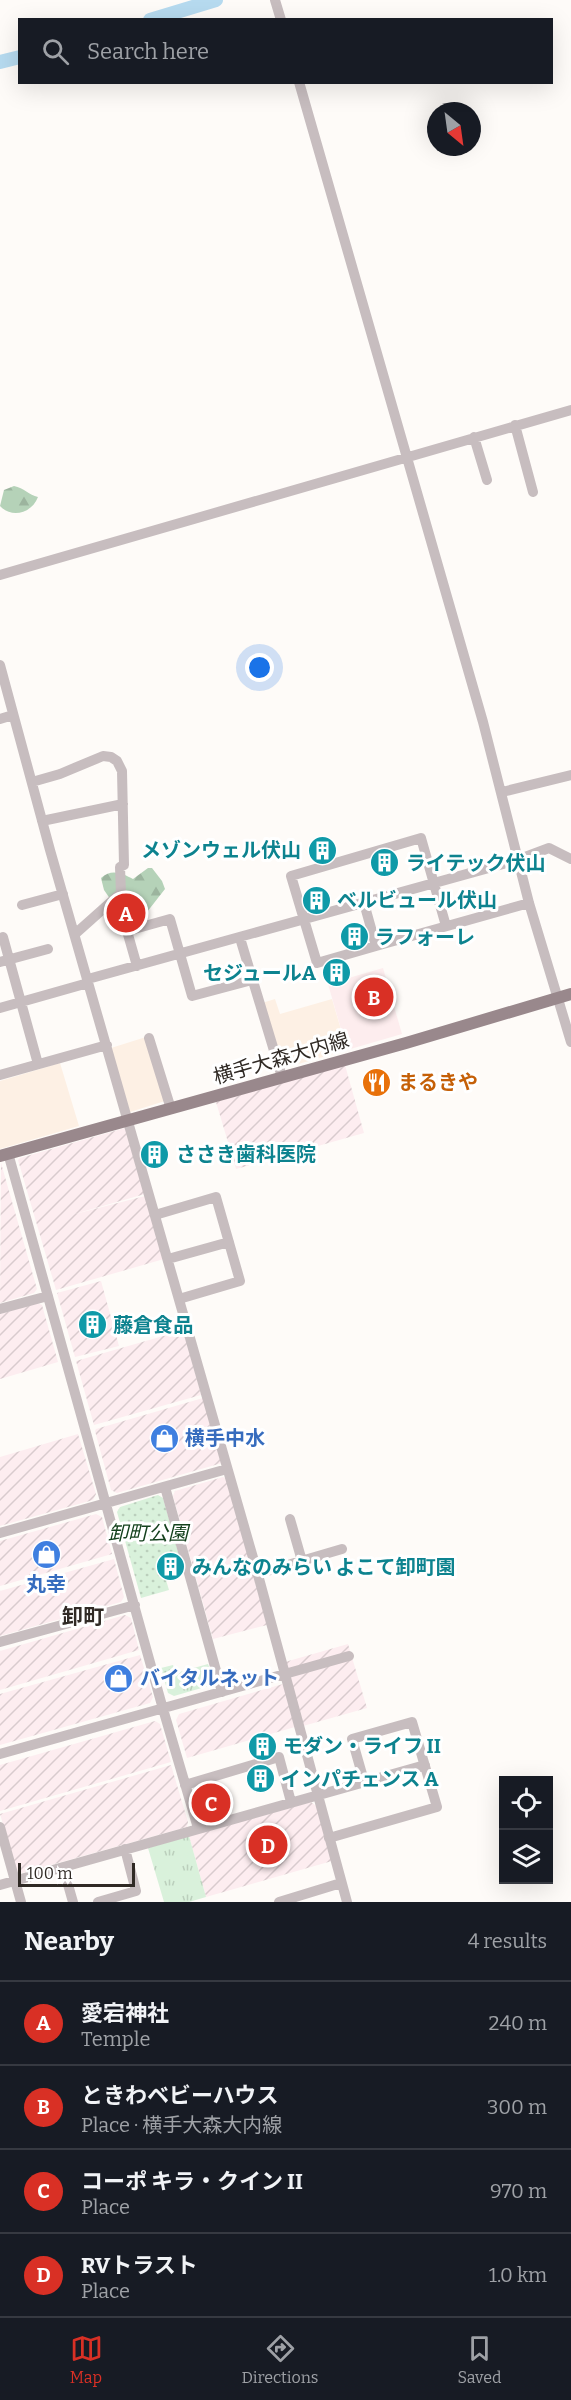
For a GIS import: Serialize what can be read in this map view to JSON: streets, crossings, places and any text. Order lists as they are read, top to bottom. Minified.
{"streets":{"main road":["横手大森大内線"]},"districts":["卸町"],"parks":["卸町公園"],"places":{"building":["メゾンウェル伏山","ライテック伏山","ベルビュール伏山","ラフォーレ","セジュールA","ささき歯科医院","藤倉食品","みんなのみらい よこて卸町園","モダン・ライフ II","インパチェンス A"],"restaurant":["まるきや"],"shop":["横手中水","丸幸","バイタルネット"]},"scale_bar":"100 m","north":"bottom right","page":{"search":"Search here","pins":["A","B","C","D"],"scale":"100 m","heading":["Nearby","4 results"],"list":[{"mark":"A","name":"愛宕神社","note":"Temple","value":"240 m"},{"mark":"B","name":"ときわベビーハウス","note":"Place · 横手大森大内線","value":"300 m"},{"mark":"C","name":"コーポ キラ・クイン II","note":"Place","value":"970 m"},{"mark":"D","name":"RVトラスト","note":"Place","value":"1.0 km"}],"nav":["Map","Directions","Saved"]}}
